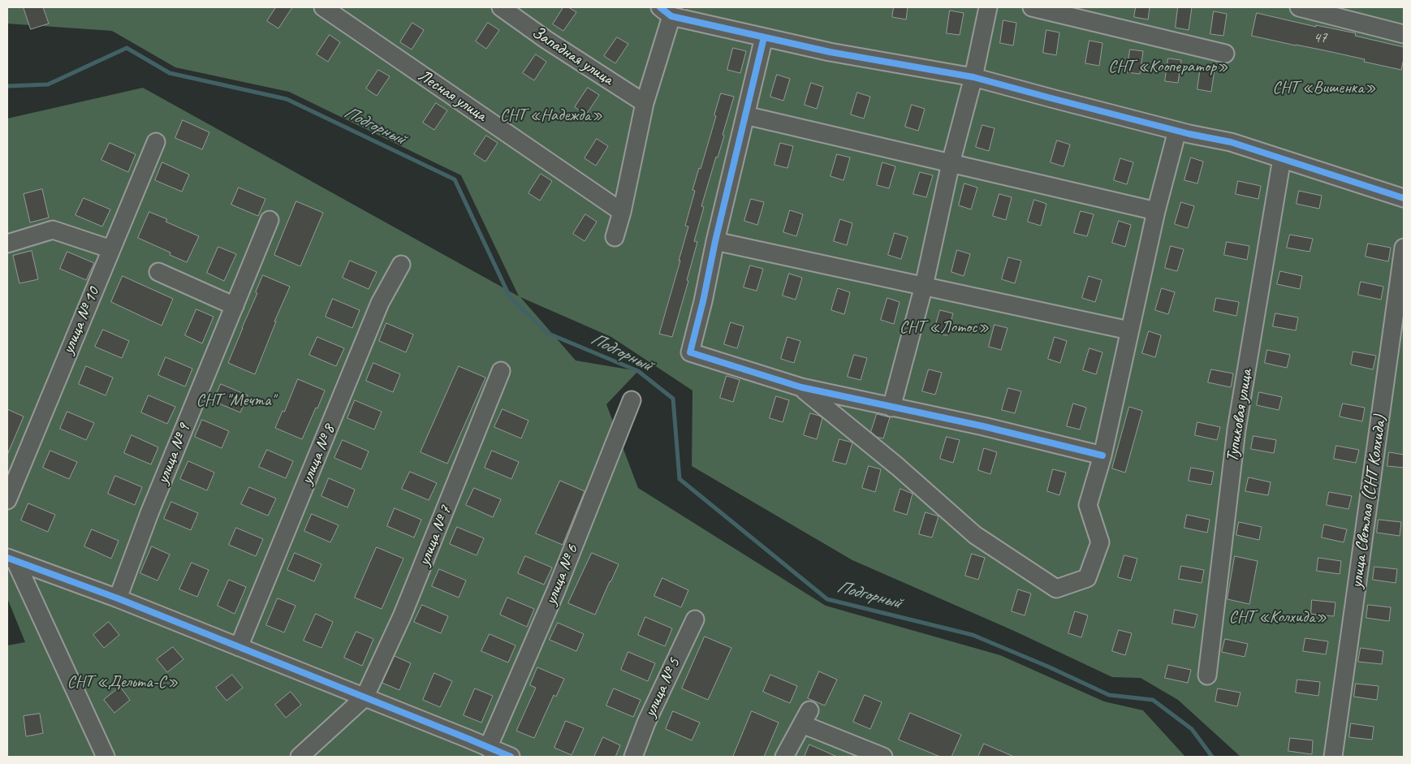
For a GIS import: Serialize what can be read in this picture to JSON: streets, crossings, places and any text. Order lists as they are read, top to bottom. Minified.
{"streets":{"street":["Западная улица","Лесная улица","улица № 10","Тупиковая улица","улица № 9","улица № 8","улица Светлая (СНТ Колхида)","улица № 7","улица № 6","улица № 5"]},"water":["Подгорный"],"parks":["СНТ «Кооператор»","СНТ «Вишенка»","СНТ «Надежда»","СНТ «Лотос»","СНТ \"Мечта\"","СНТ «Колхида»","СНТ «Дельта-С»"],"house_numbers":["47"]}
